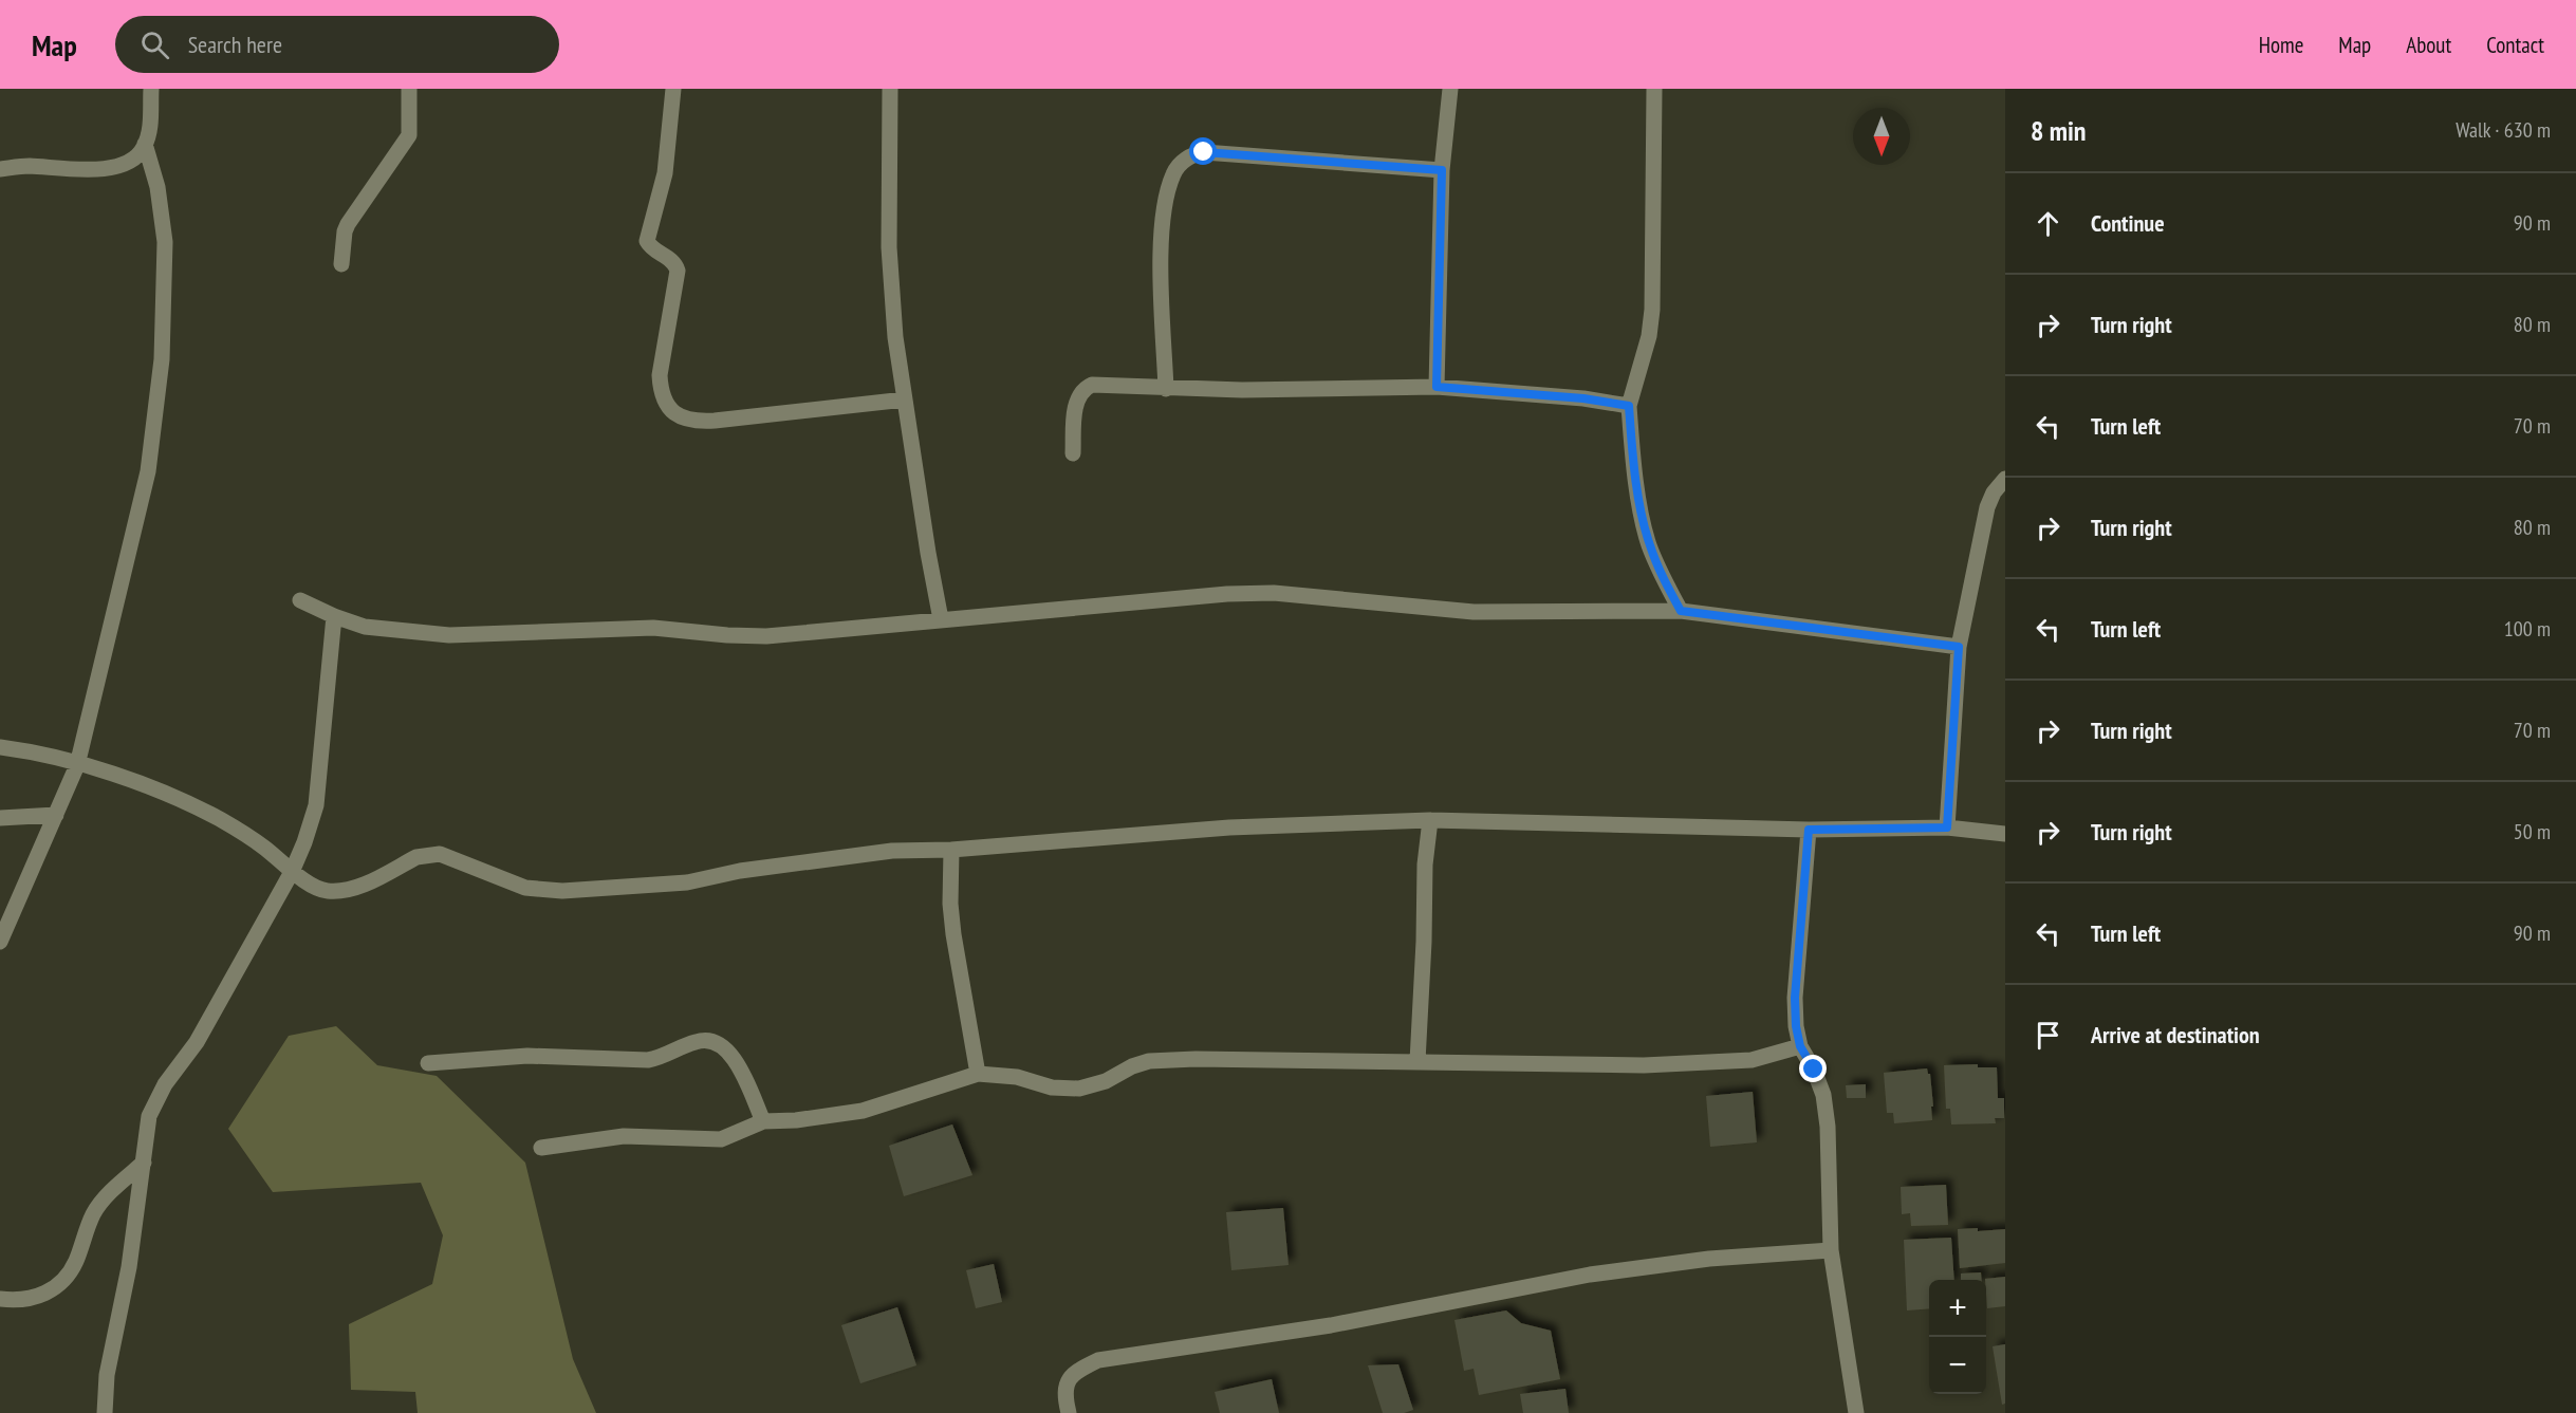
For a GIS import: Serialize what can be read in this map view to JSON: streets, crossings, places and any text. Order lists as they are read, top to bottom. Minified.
{"north":"bottom","page":{"header":"Map","search":"Search here","nav":["Home","Map","About","Contact"],"heading":["8 min","Walk · 630 m"],"list":[["Continue","90 m"],["Turn right","80 m"],["Turn left","70 m"],["Turn right","80 m"],["Turn left","100 m"],["Turn right","70 m"],["Turn right","50 m"],["Turn left","90 m"],"Arrive at destination"],"map_buttons":["+","−"]}}
